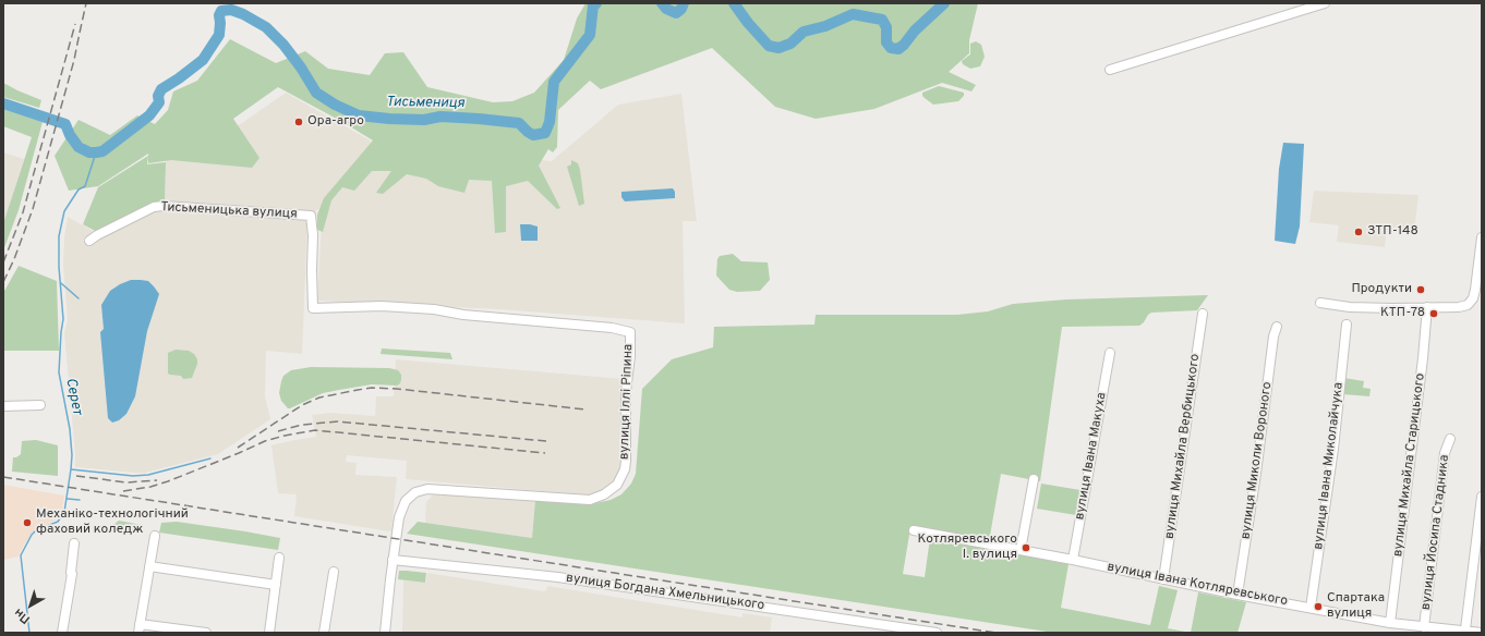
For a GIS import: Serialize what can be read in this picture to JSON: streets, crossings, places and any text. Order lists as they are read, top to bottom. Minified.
{"streets":{"street":["Тисьменицька вулиця","вулиця Іллі Ріпина","вулиця Михайла Вербицького","вулиця Івана Макуха","вулиця Миколи Вороного","вулиця Михайла Старицького","вулиця Івана Миколайчука","вулиця Йосипа Стадника","вулиця Івана Котляревського","вулиця Богдана Хмельницького"]},"crossings":[["Тисьменицька вулиця","вулиця Іллі Ріпина"],["вулиця Іллі Ріпина","вулиця Богдана Хмельницького"],["вулиця Михайла Вербицького","вулиця Івана Котляревського"],["вулиця Івана Макуха","вулиця Івана Котляревського"],["вулиця Миколи Вороного","вулиця Івана Котляревського"],["вулиця Михайла Старицького","вулиця Івана Котляревського"],["вулиця Івана Миколайчука","вулиця Івана Котляревського"],["вулиця Йосипа Стадника","вулиця Івана Котляревського"]],"water":["Тисьмениця","Серет"],"places":["Ора-агро","ЗТП-148","Продукти","КТП-78","Механіко-технологічний фаховий коледж","Котляревського І. вулиця","Спартака вулиця"],"north":"bottom left"}
